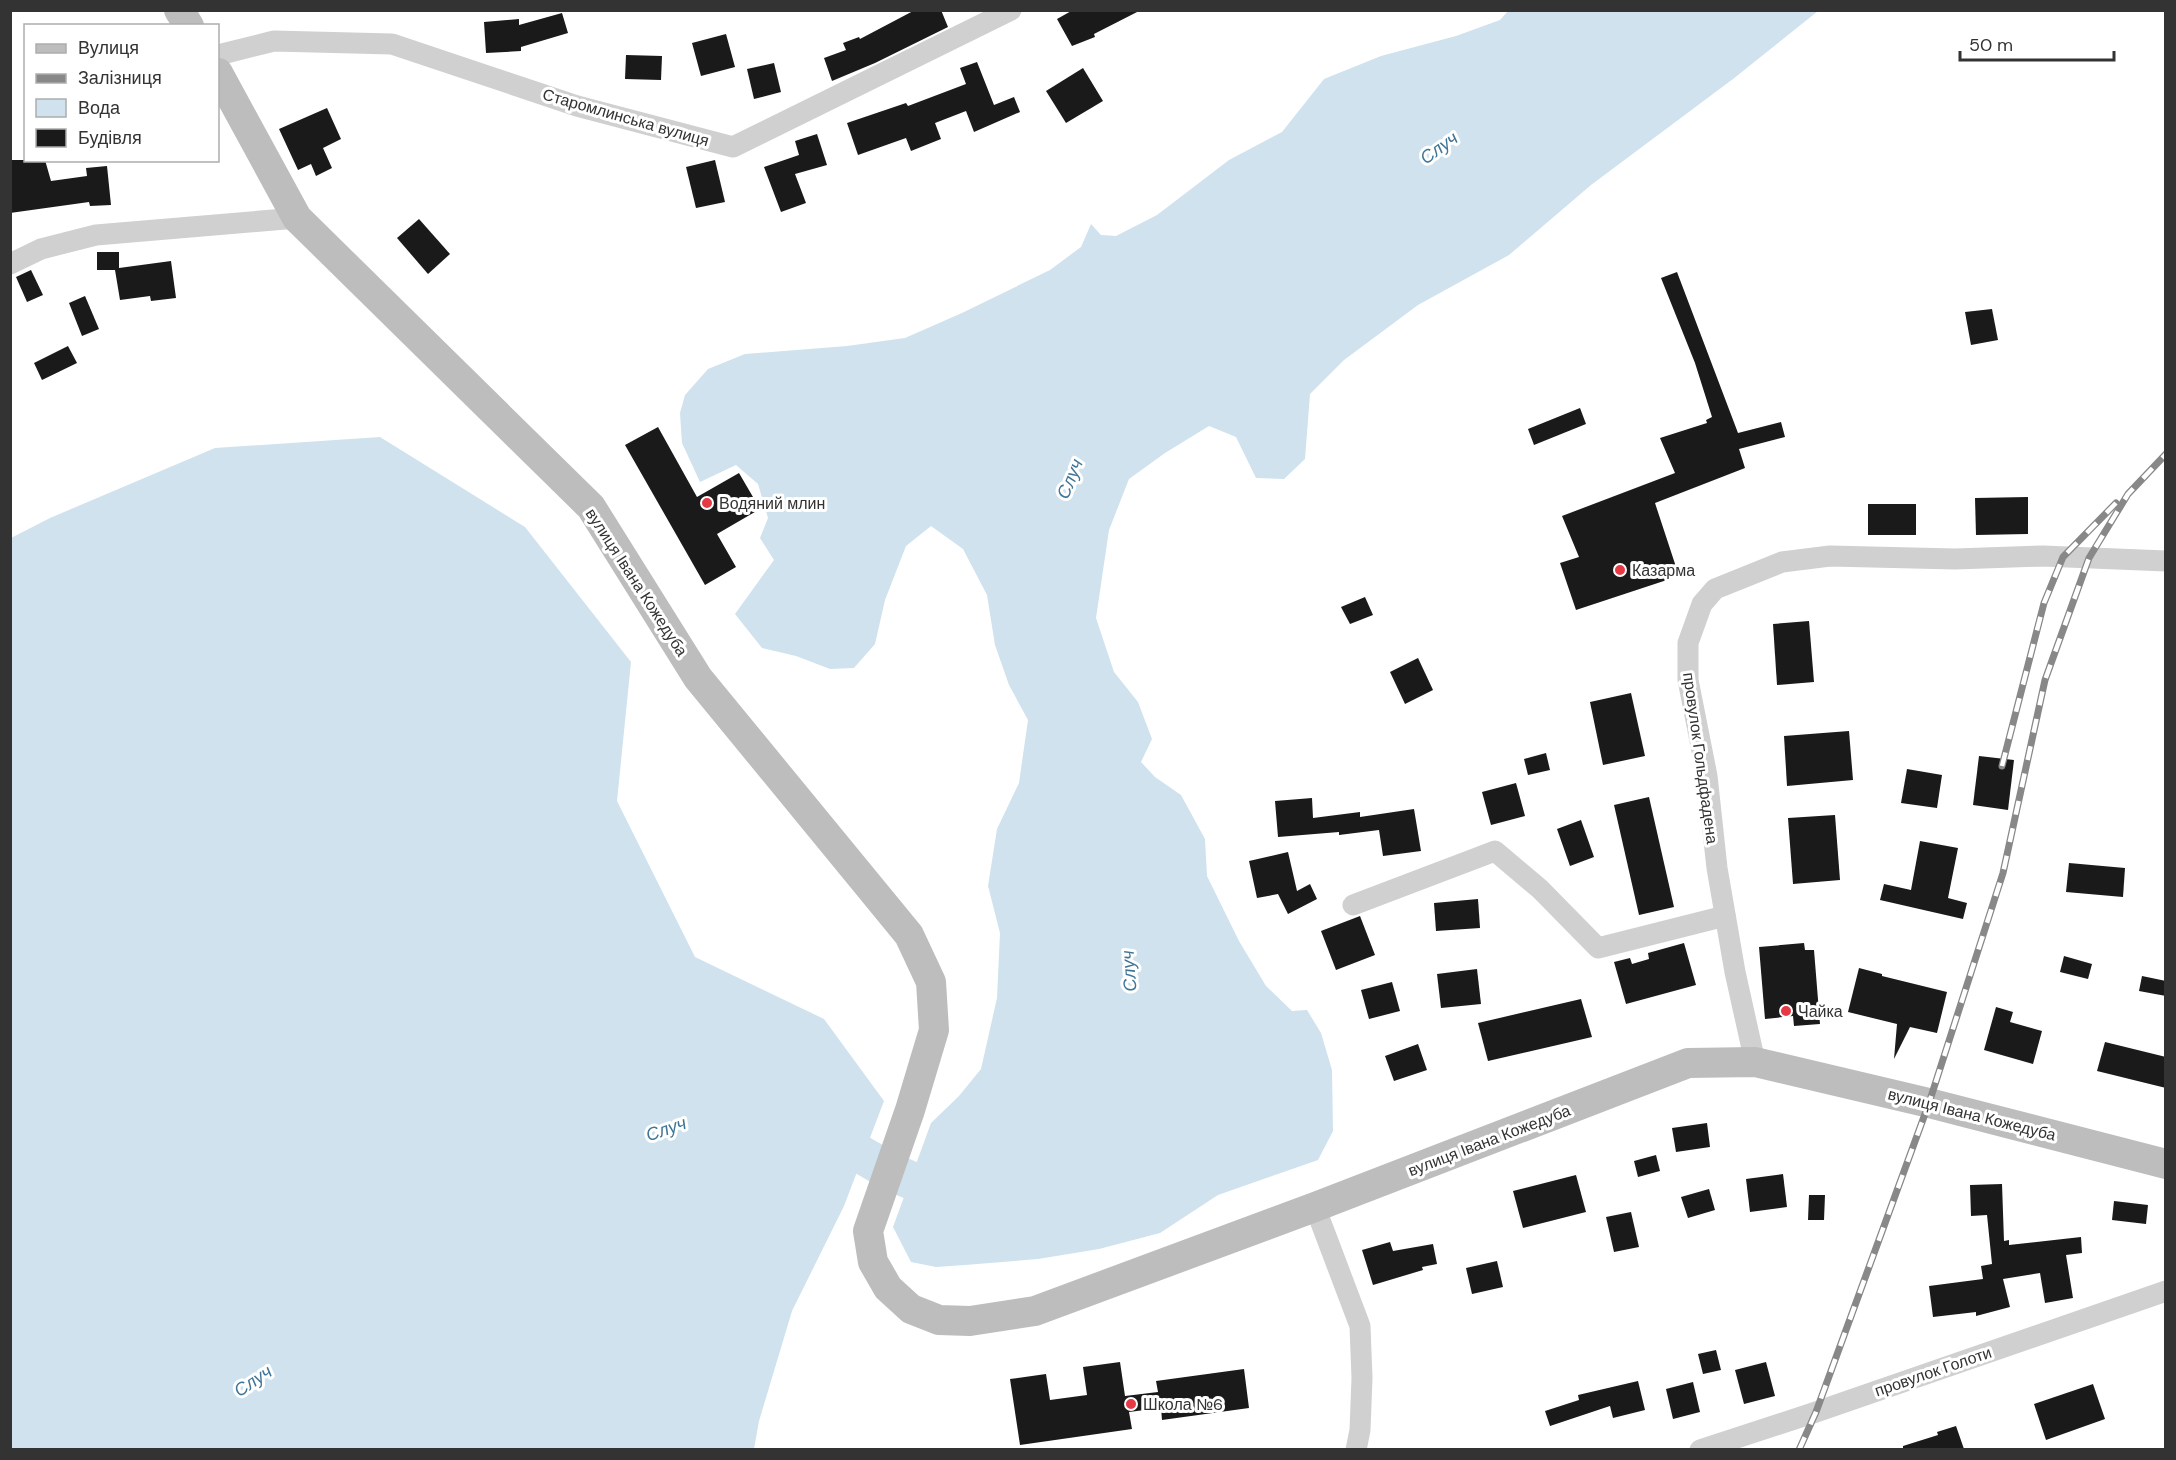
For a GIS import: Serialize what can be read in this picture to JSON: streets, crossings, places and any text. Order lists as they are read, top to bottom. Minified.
{"streets":{"main road":["вулиця Івана Кожедуба"],"street":["Старомлинська вулиця","провулок Гольдфадена","провулок Голоти"]},"crossings":[["вулиця Івана Кожедуба","провулок Гольдфадена"]],"water":["Случ"],"places":["Водяний млин","Казарма","Чайка","Школа №6"],"legend":["Вулиця","Залізниця","Вода","Будівля"],"scale_bar":"50 m"}
